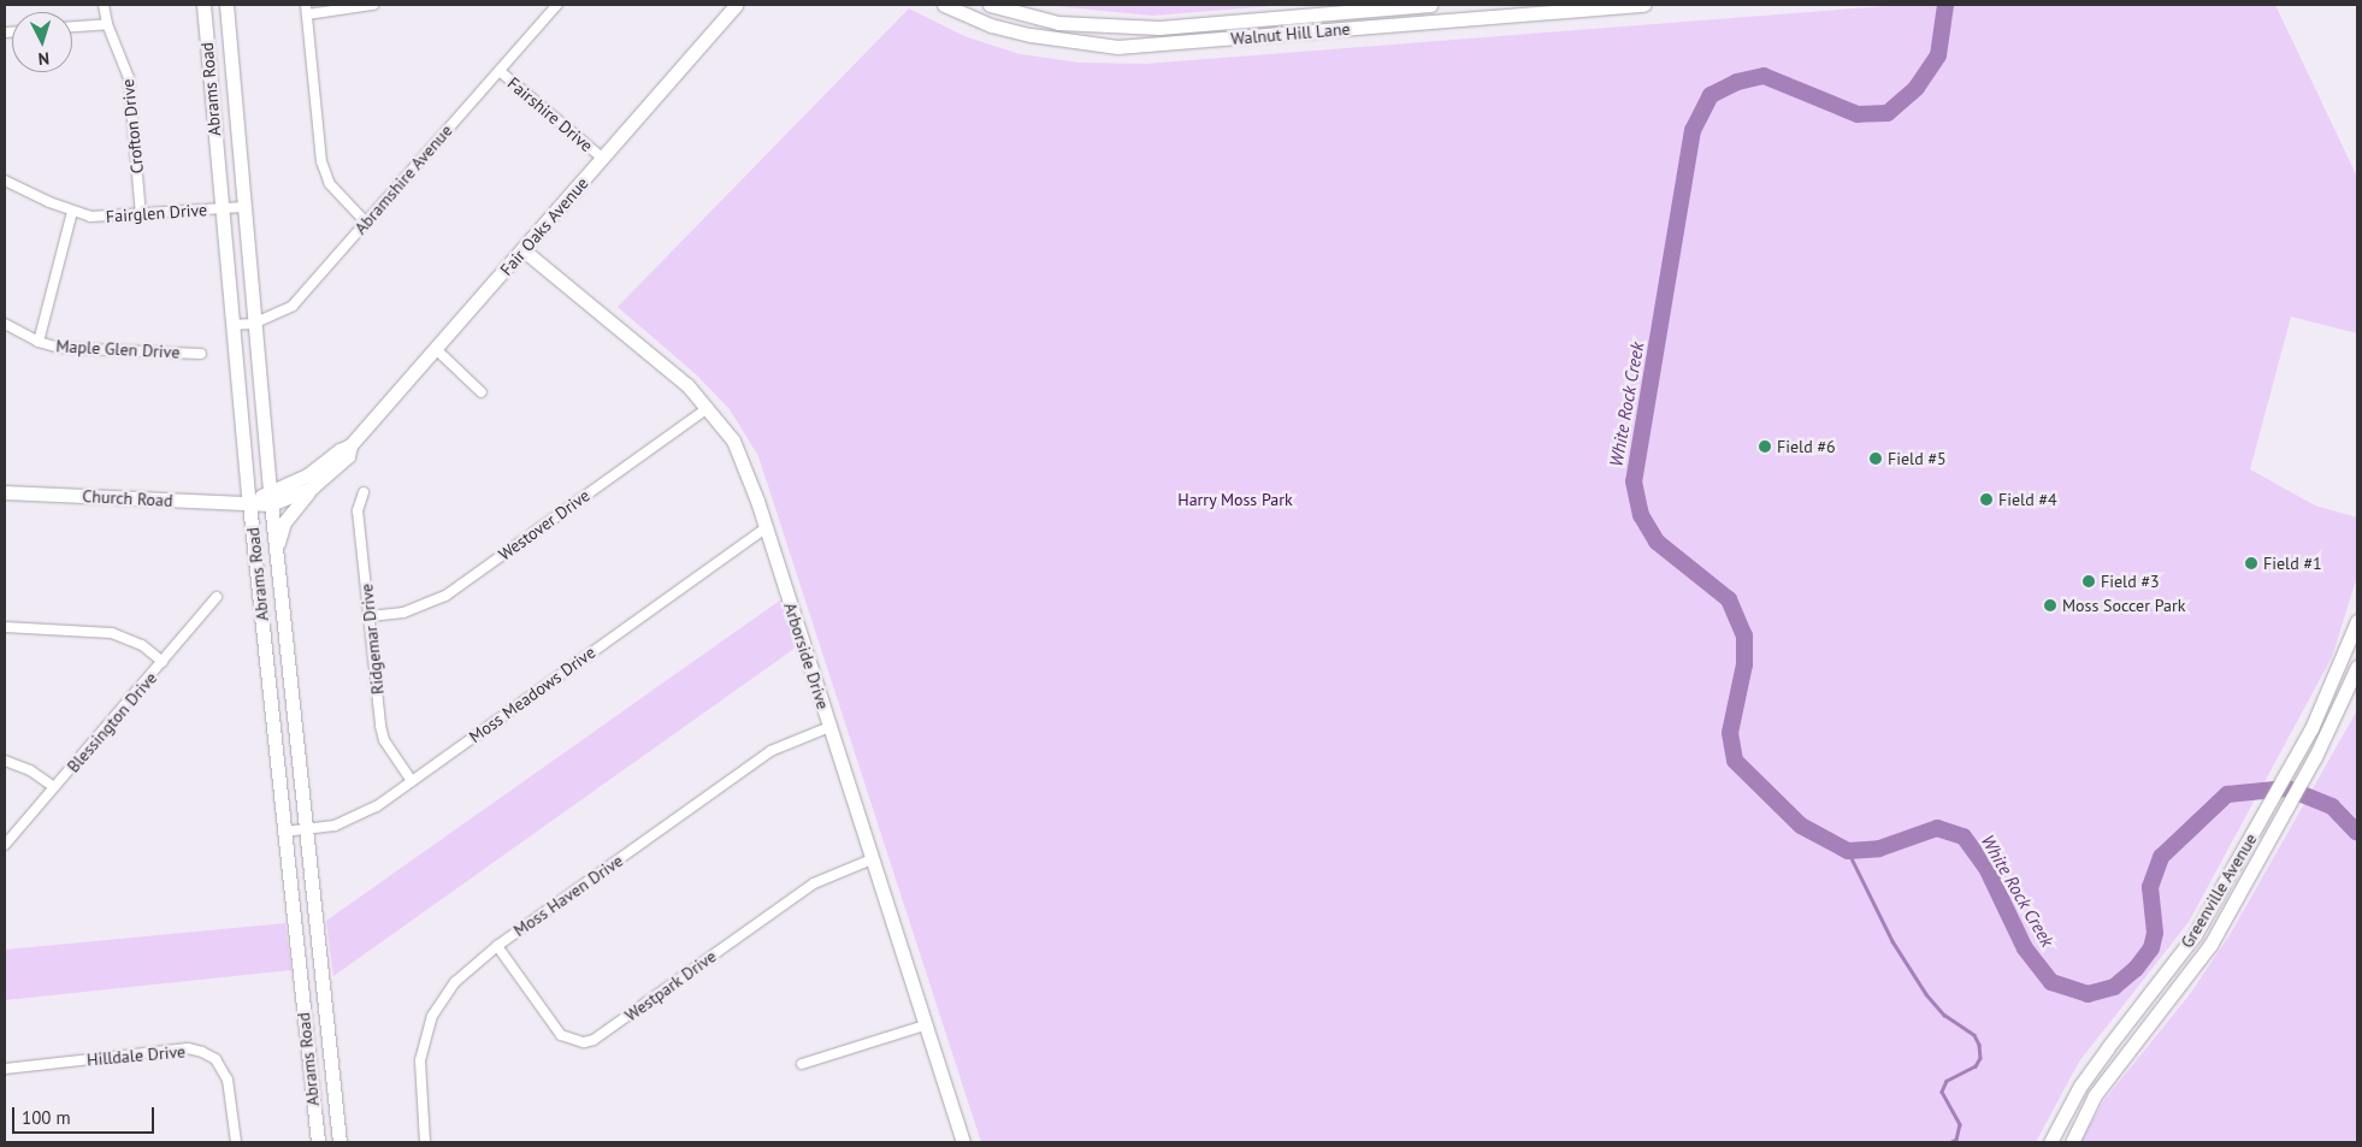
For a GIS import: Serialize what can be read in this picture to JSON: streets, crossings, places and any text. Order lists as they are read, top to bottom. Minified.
{"streets":{"main road":["Walnut Hill Lane","Abrams Road","Fair Oaks Avenue","Church Road","Arborside Drive","Greenville Avenue"],"street":["Fairshire Drive","Crofton Drive","Abramshire Avenue","Fairglen Drive","Maple Glen Drive","Westover Drive","Ridgemar Drive","Moss Meadows Drive","Blessington Drive","Moss Haven Drive","Westpark Drive","Hilldale Drive"]},"crossings":[["Abrams Road","Abramshire Avenue"],["Abrams Road","Fairglen Drive"],["Abrams Road","Fair Oaks Avenue"],["Abrams Road","Church Road"],["Abrams Road","Moss Meadows Drive"],["Fairshire Drive","Abramshire Avenue"],["Fairshire Drive","Fair Oaks Avenue"],["Crofton Drive","Fairglen Drive"],["Fair Oaks Avenue","Church Road"],["Fair Oaks Avenue","Arborside Drive"],["Westover Drive","Ridgemar Drive"],["Westover Drive","Arborside Drive"],["Ridgemar Drive","Moss Meadows Drive"],["Arborside Drive","Moss Meadows Drive"],["Arborside Drive","Moss Haven Drive"],["Arborside Drive","Westpark Drive"],["Moss Haven Drive","Westpark Drive"]],"water":["White Rock Creek"],"parks":["Harry Moss Park"],"places":["Field #6","Field #5","Field #4","Field #1","Field #3","Moss Soccer Park"],"scale_bar":"100 m","north":"bottom"}
